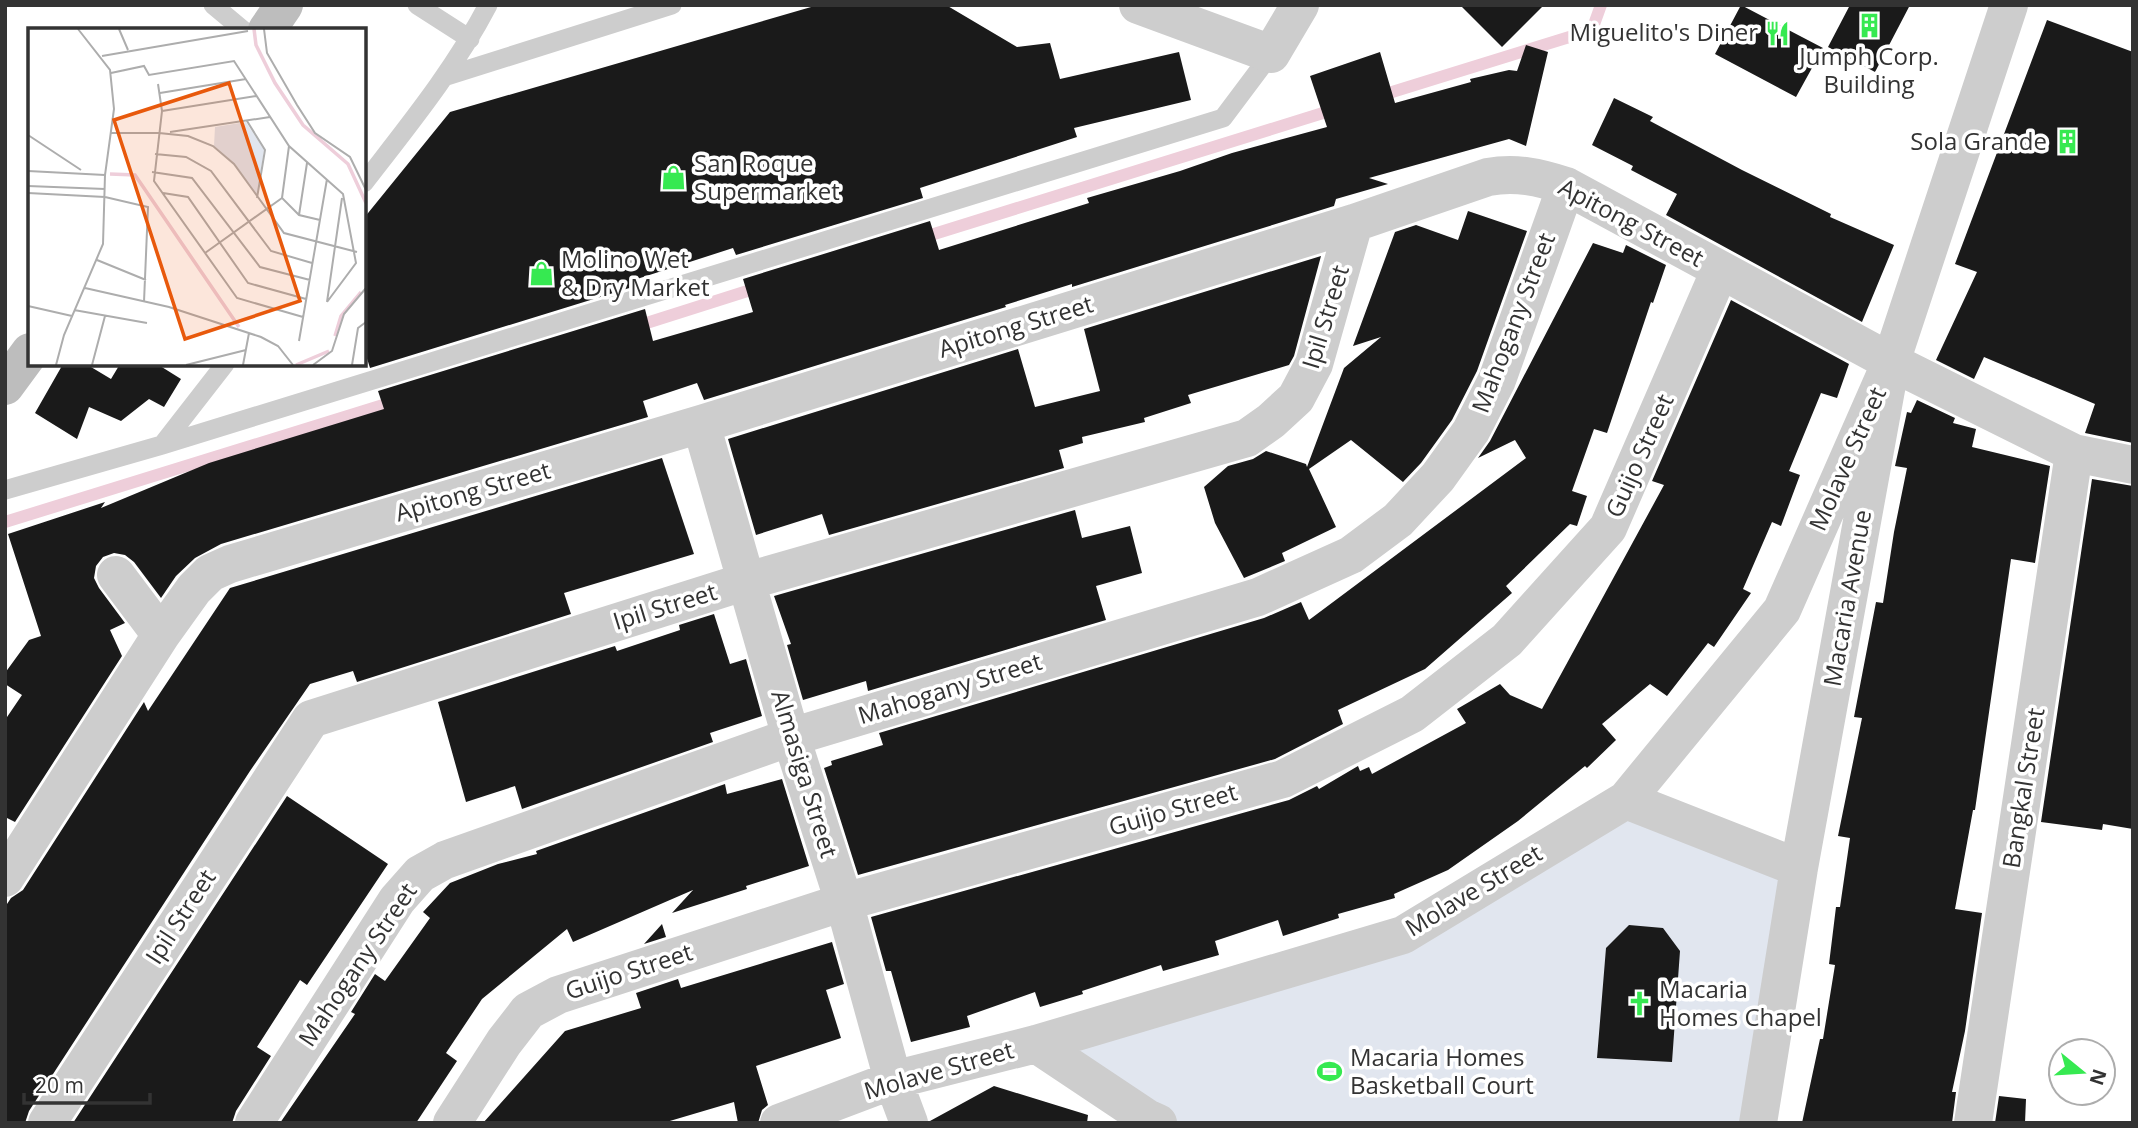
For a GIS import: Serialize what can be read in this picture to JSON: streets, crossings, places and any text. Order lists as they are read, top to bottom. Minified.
{"streets":{"street":["Apitong Street","Ipil Street","Mahogany Street","Guijo Street","Molave Street","Macaria Avenue","Almasiga Street","Bangkal Street"]},"crossings":[["Apitong Street","Ipil Street"],["Apitong Street","Mahogany Street"],["Apitong Street","Guijo Street"],["Apitong Street","Molave Street"],["Apitong Street","Macaria Avenue"],["Apitong Street","Almasiga Street"],["Apitong Street","Bangkal Street"],["Ipil Street","Almasiga Street"],["Mahogany Street","Almasiga Street"],["Guijo Street","Almasiga Street"],["Molave Street","Macaria Avenue"],["Molave Street","Almasiga Street"]],"places":{"building":["Jumph Corp. Building","Sola Grande"],"restaurant":["Miguelito's Diner"],"shop":["San Roque Supermarket","Molino Wet & Dry Market"],"church":["Macaria Homes Chapel"],"sports":["Macaria Homes Basketball Court"]},"scale_bar":"20 m","north":"right"}
